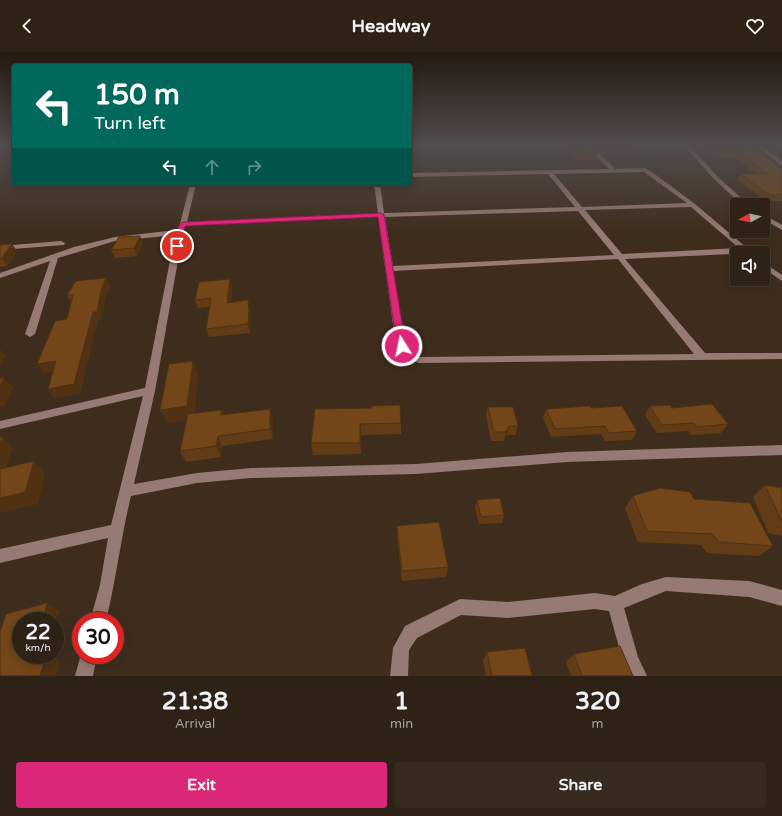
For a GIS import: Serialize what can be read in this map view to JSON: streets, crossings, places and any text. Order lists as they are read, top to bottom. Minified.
{"north":"left","page":{"header":"Headway","turn":["150 m","Turn left"],"speed":"22 km/h","limit":"30","eta":["21:38","Arrival","1","min","320","m"],"buttons":["Exit","Share"]}}
